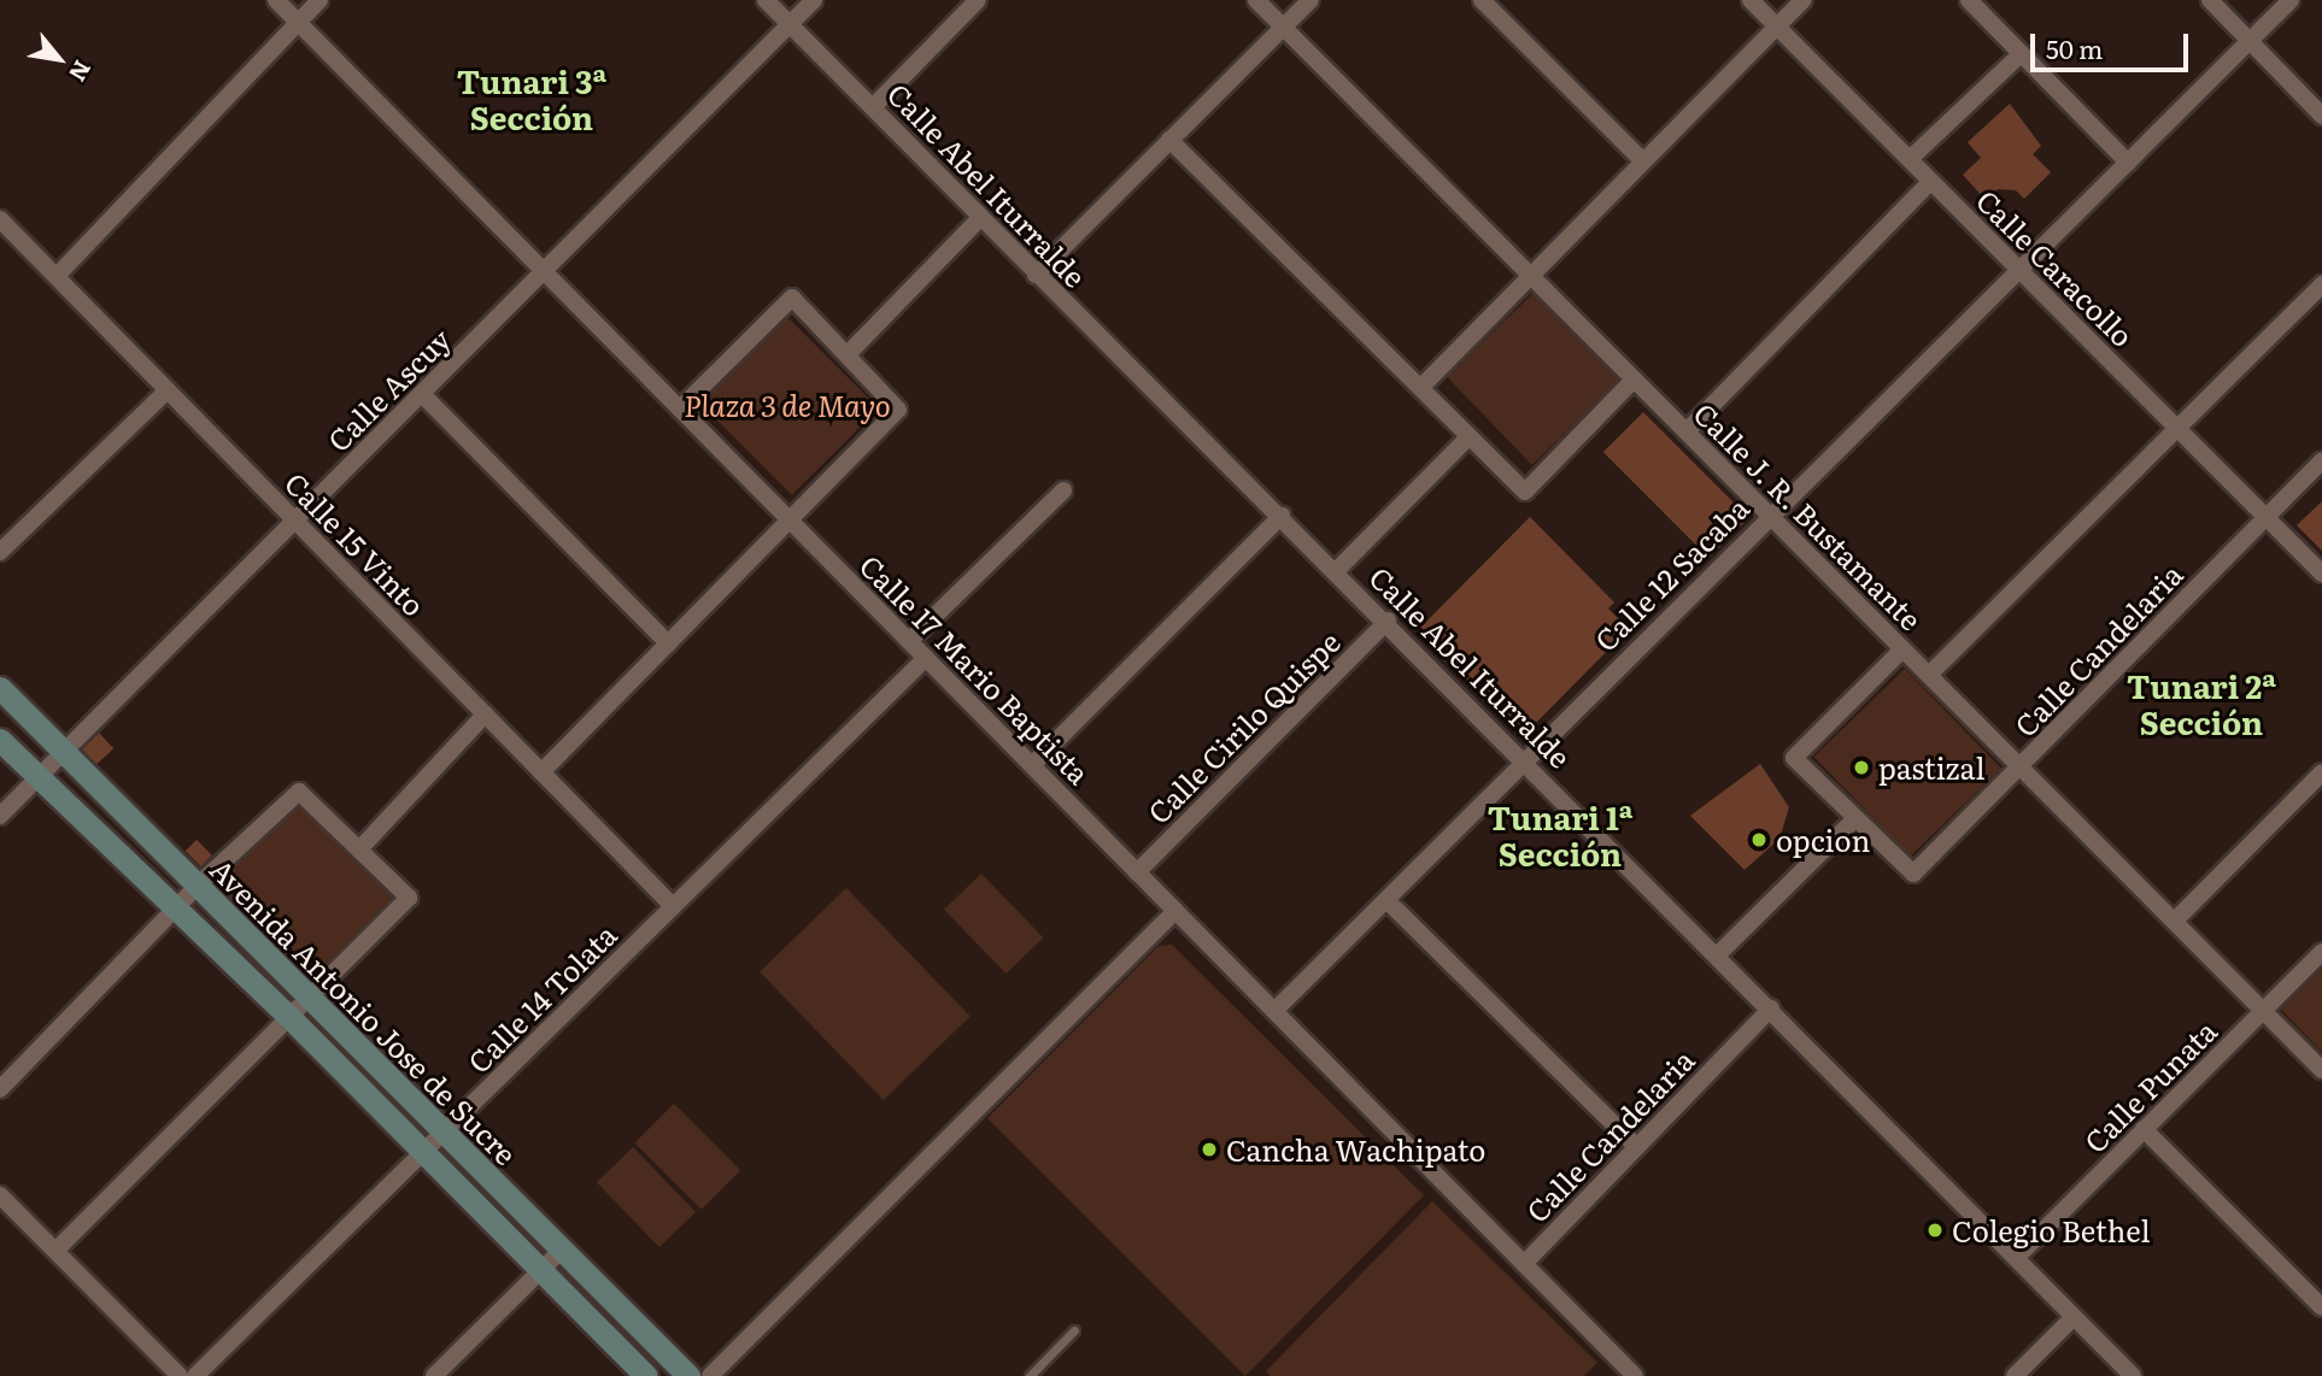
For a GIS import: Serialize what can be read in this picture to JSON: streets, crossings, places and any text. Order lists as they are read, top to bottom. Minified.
{"streets":{"main road":["Avenida Antonio Jose de Sucre"],"street":["Calle Abel Iturralde","Calle Caracollo","Calle Ascuy","Calle J. R. Bustamante","Calle 15 Vinto","Calle 12 Sacaba","Calle Candelaria","Calle 17 Mario Baptista","Calle Cirilo Quispe","Calle 14 Tolata","Calle Punata"]},"crossings":[["Calle Abel Iturralde","Calle Ascuy"],["Calle Abel Iturralde","Calle 12 Sacaba"],["Calle Abel Iturralde","Calle Candelaria"],["Calle Abel Iturralde","Calle Cirilo Quispe"],["Calle Abel Iturralde","Calle Punata"],["Calle Caracollo","Calle 12 Sacaba"],["Calle Caracollo","Calle Candelaria"],["Calle Ascuy","Calle 15 Vinto"],["Calle Ascuy","Calle 17 Mario Baptista"],["Calle Ascuy","Avenida Antonio Jose de Sucre"],["Calle J. R. Bustamante","Calle 12 Sacaba"],["Calle J. R. Bustamante","Calle Candelaria"],["Calle J. R. Bustamante","Calle Punata"],["Calle 15 Vinto","Calle 14 Tolata"],["Calle 12 Sacaba","Calle 17 Mario Baptista"],["Calle Candelaria","Calle 17 Mario Baptista"],["Calle 17 Mario Baptista","Calle Cirilo Quispe"],["Calle 17 Mario Baptista","Calle 14 Tolata"],["Calle 14 Tolata","Avenida Antonio Jose de Sucre"]],"districts":["Tunari 3ª Sección","Tunari 2ª Sección","Tunari 1ª Sección"],"parks":["Plaza 3 de Mayo"],"places":["pastizal","opcion","Cancha Wachipato","Colegio Bethel"],"scale_bar":"50 m","north":"bottom right"}
